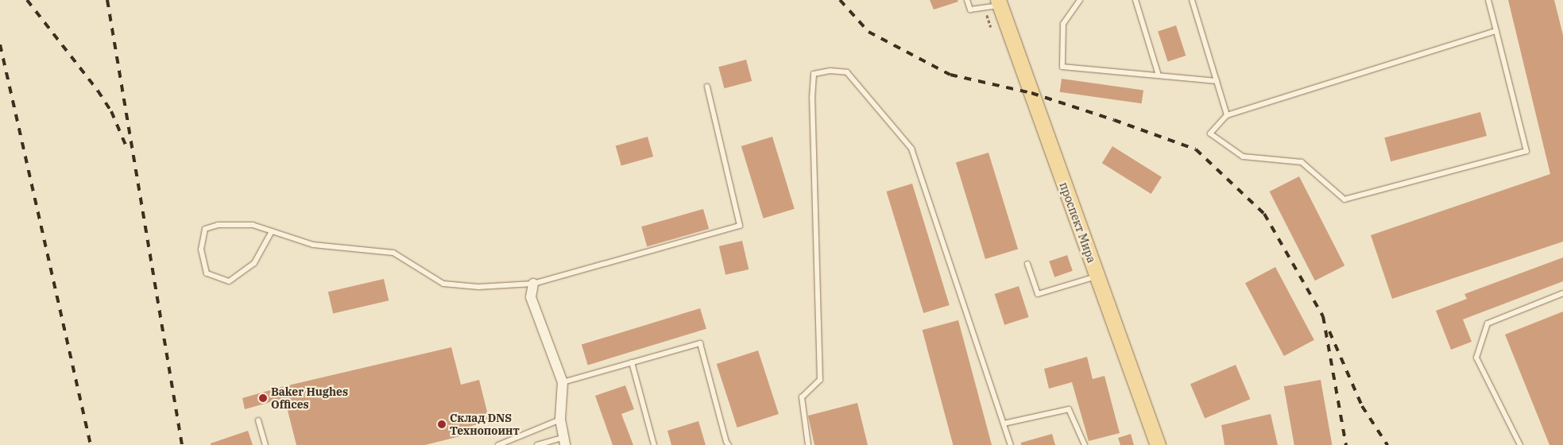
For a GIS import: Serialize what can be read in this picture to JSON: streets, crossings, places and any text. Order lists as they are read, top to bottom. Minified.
{"streets":{"main road":["проспект Мира"]},"places":["Baker Hughes Offices","Склад DNS Технопоинт"]}
